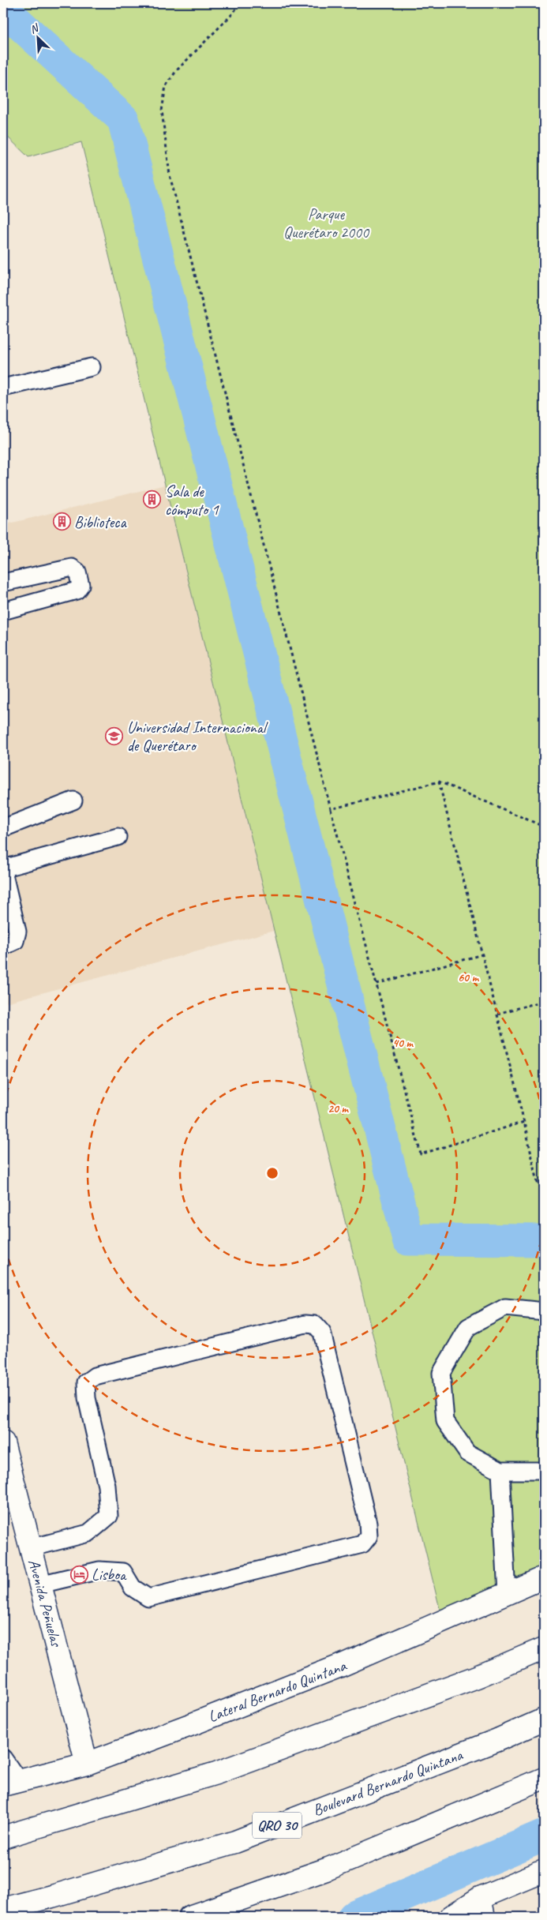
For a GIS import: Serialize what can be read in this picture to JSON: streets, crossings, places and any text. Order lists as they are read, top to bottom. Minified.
{"streets":{"street":["Avenida Peñuelas","Lateral Bernardo Quintana","Boulevard Bernardo Quintana","QRO 30"]},"crossings":[["Avenida Peñuelas","Lateral Bernardo Quintana"]],"parks":["Parque Querétaro 2000"],"places":{"building":["Sala de cómputo 1","Biblioteca"],"school or university":["Universidad Internacional de Querétaro"],"hotel":["Lisboa"]},"north":"top left","rings":["60 m","40 m","20 m"]}
